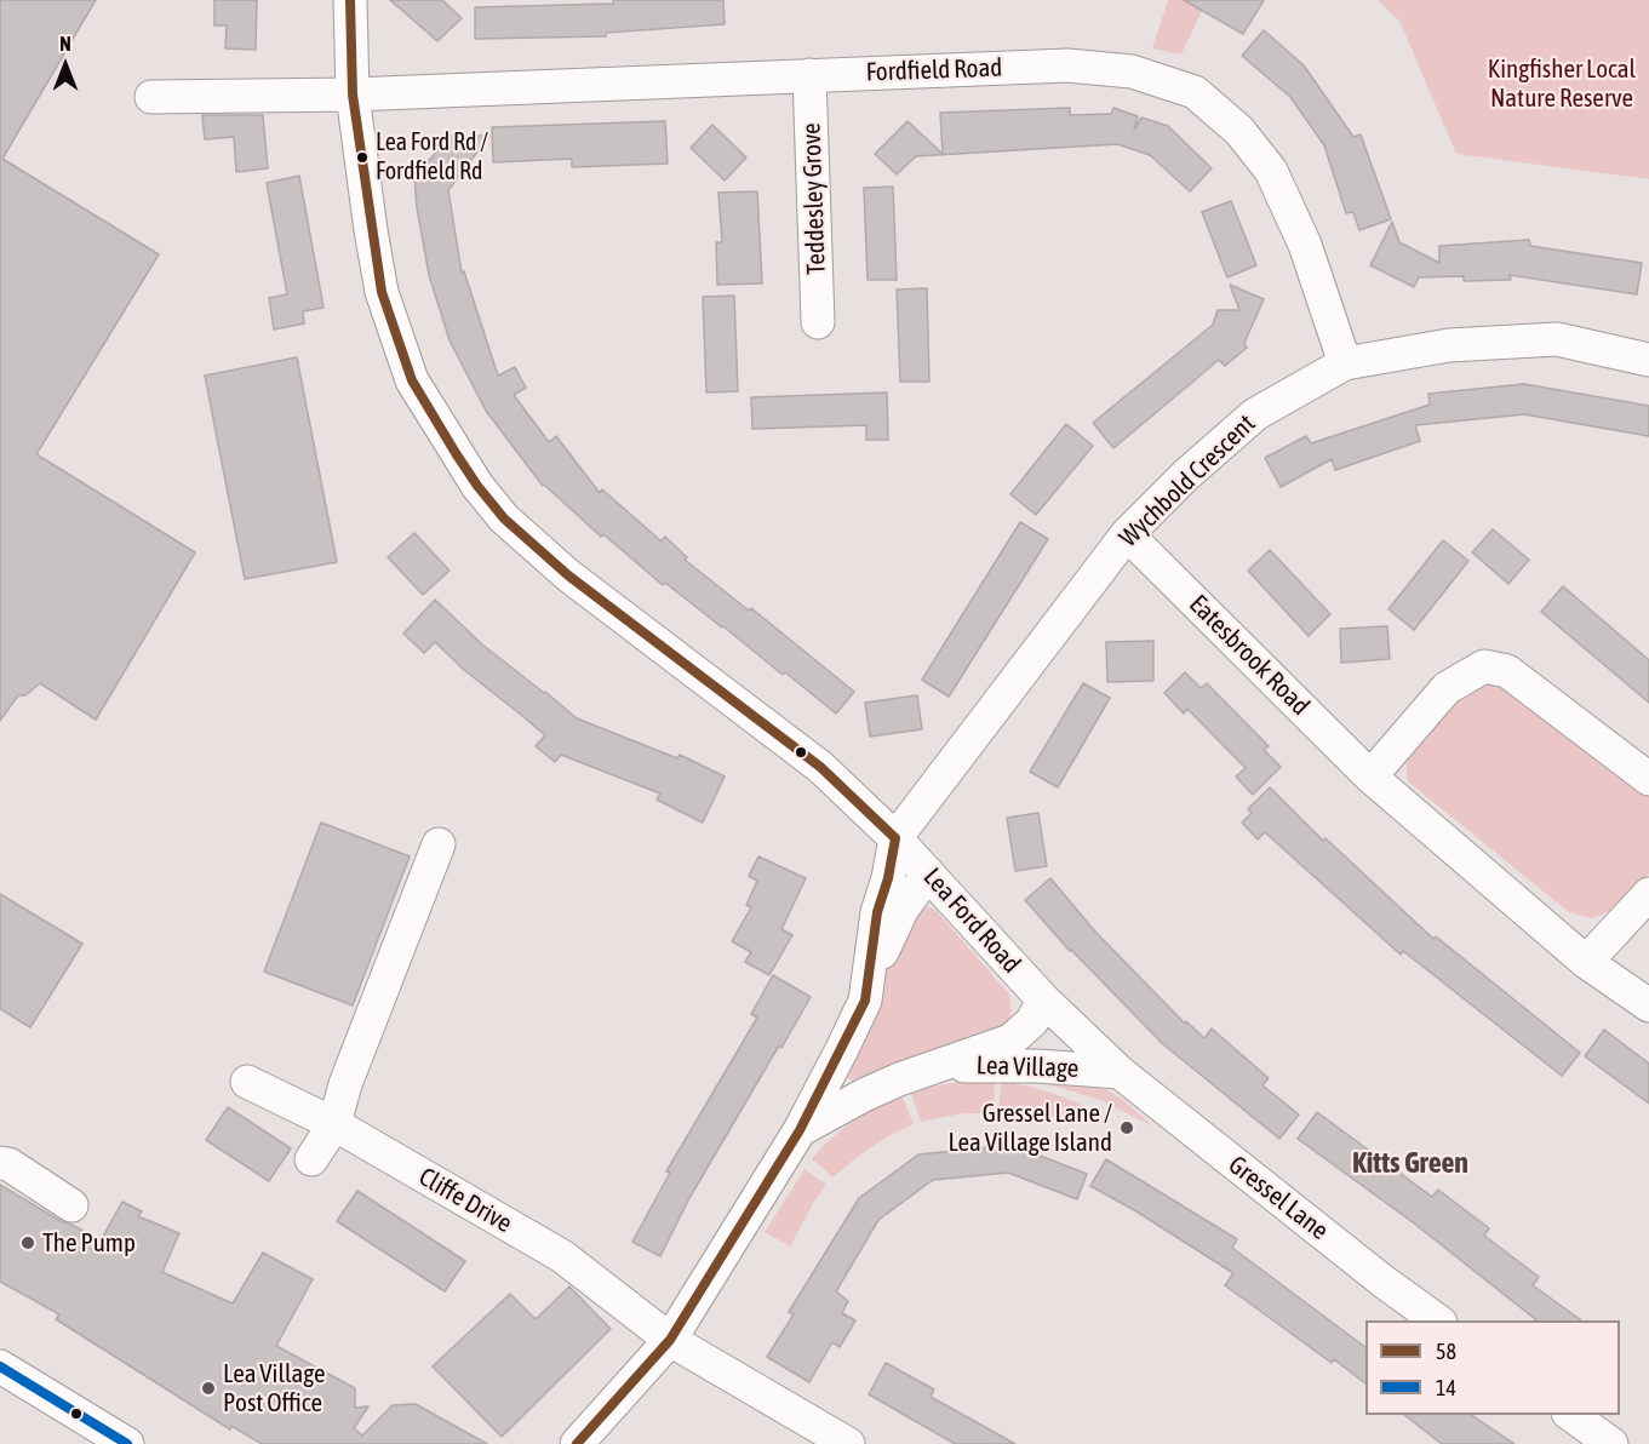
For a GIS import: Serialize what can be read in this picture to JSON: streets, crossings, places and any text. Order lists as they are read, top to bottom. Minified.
{"streets":{"street":["Fordfield Road","Teddesley Grove","Wychbold Crescent","Eatesbrook Road","Lea Ford Road","Lea Village","Gressel Lane","Cliffe Drive"]},"crossings":[["Fordfield Road","Teddesley Grove"],["Fordfield Road","Wychbold Crescent"],["Fordfield Road","Lea Ford Road"],["Wychbold Crescent","Eatesbrook Road"],["Wychbold Crescent","Lea Ford Road"],["Wychbold Crescent","Lea Village"],["Lea Ford Road","Lea Village"],["Lea Ford Road","Gressel Lane"],["Lea Village","Gressel Lane"],["Lea Village","Cliffe Drive"]],"districts":["Kitts Green"],"parks":["Kingfisher Local Nature Reserve"],"places":["Lea Ford Rd / Fordfield Rd","Gressel Lane / Lea Village Island","The Pump","Lea Village Post Office"],"lines":["transit line 58","transit line 14"],"legend":["58","14"],"north":"top"}
